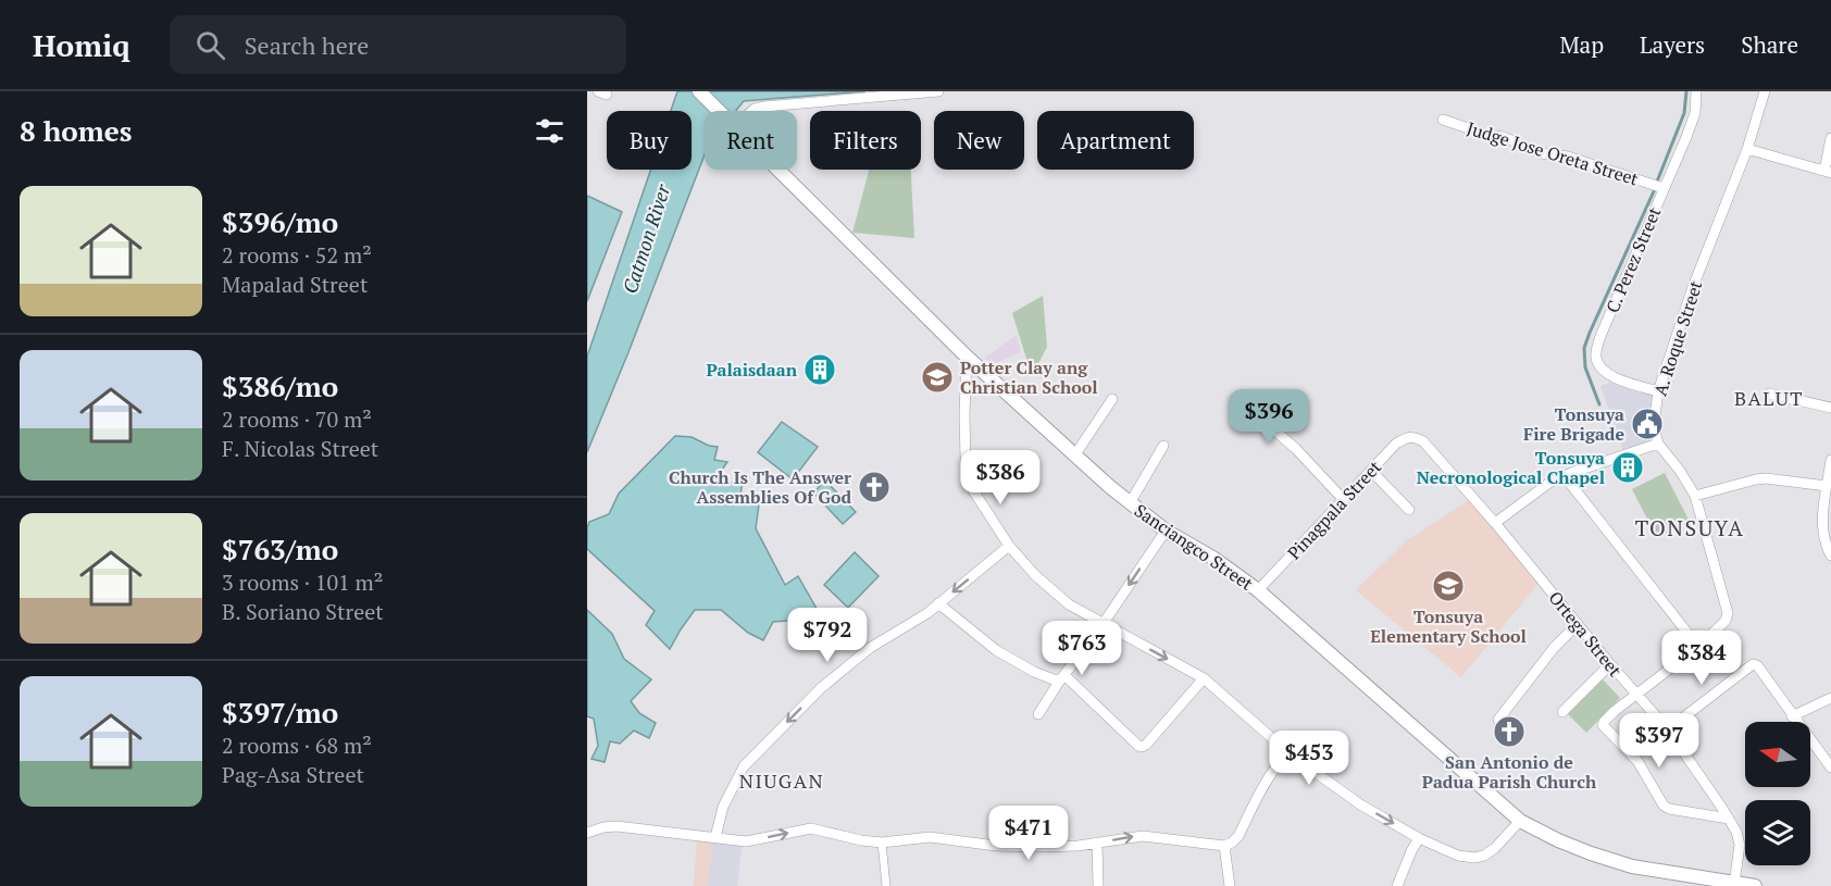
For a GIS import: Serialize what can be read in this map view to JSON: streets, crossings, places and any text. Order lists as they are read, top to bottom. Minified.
{"streets":{"main road":["Sanciangco Street"],"street":["Judge Jose Oreta Street","C. Perez Street","A. Roque Street","Pinagpala Street","Ortega Street"]},"crossings":[["Judge Jose Oreta Street","C. Perez Street"],["C. Perez Street","A. Roque Street"],["Pinagpala Street","Sanciangco Street"],["Pinagpala Street","Ortega Street"],["Sanciangco Street","Ortega Street"]],"districts":["BALUT","TONSUYA","NIUGAN"],"water":["Catmon River"],"places":{"building":["Palaisdaan","Tonsuya Necronological Chapel"],"school or university":["Potter Clay ang Christian School","Tonsuya Elementary School"],"public building":["Tonsuya Fire Brigade"],"church":["Church Is The Answer Assemblies Of God","San Antonio de Padua Parish Church"]},"north":"left","page":{"header":"Homiq","search":"Search here","nav":["Map","Layers","Share"],"heading":"8 homes","chip":["Buy","Rent","Filters","New","Apartment"],"list":[{"name":"$396/mo","note":"2 rooms · 52 m² · Mapalad Street"},{"name":"$386/mo","note":"2 rooms · 70 m² · F. Nicolas Street"},{"name":"$763/mo","note":"3 rooms · 101 m² · B. Soriano Street"},{"name":"$397/mo","note":"2 rooms · 68 m² · Pag-Asa Street"}],"price":["$396","$386","$792","$763","$384","$397","$453","$471"]}}
